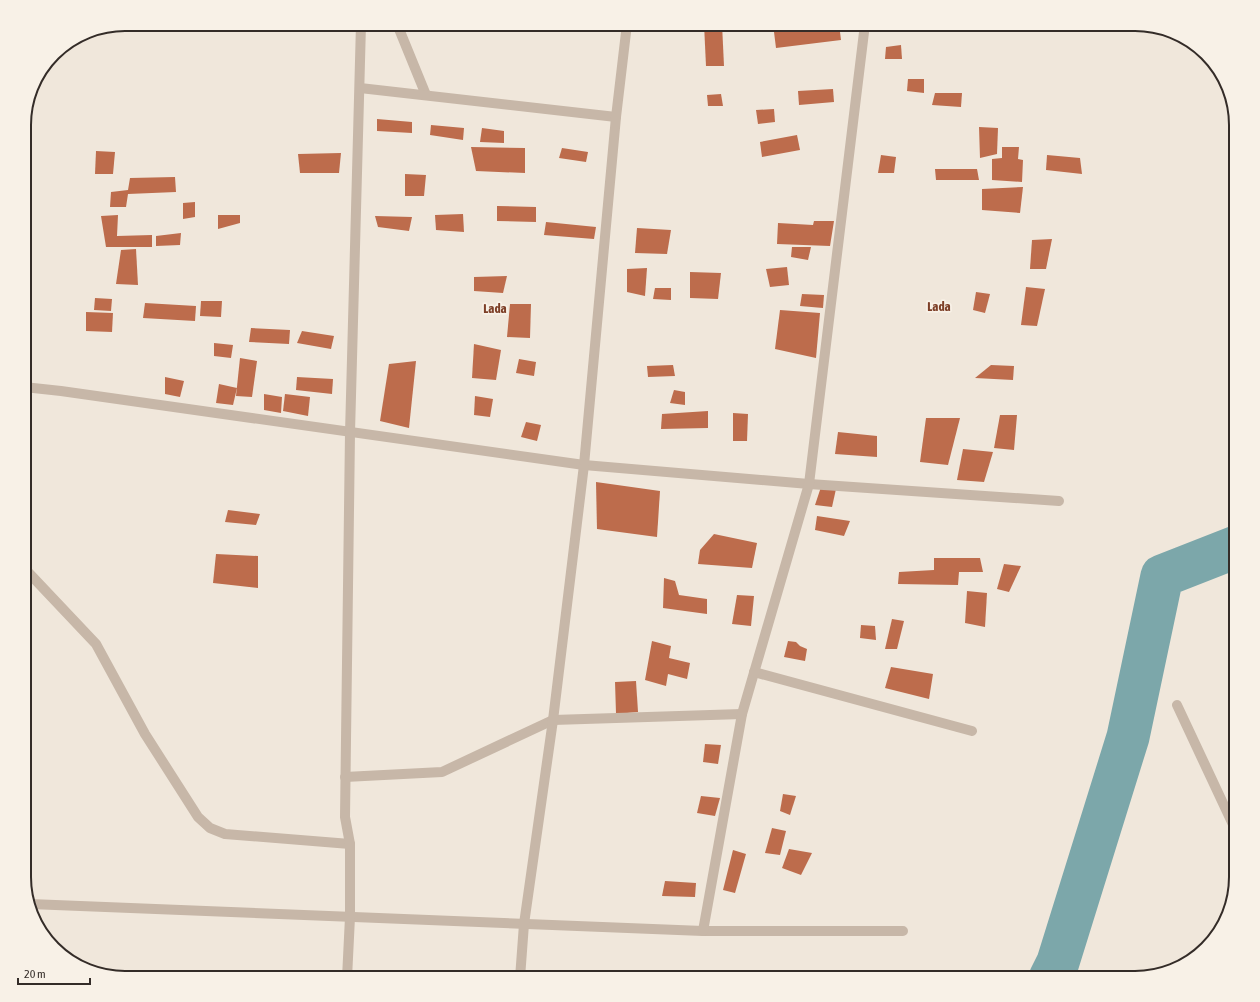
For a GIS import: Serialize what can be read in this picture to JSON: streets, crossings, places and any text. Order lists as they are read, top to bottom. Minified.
{"districts":["Lada","Lada"],"scale_bar":"20 m"}
